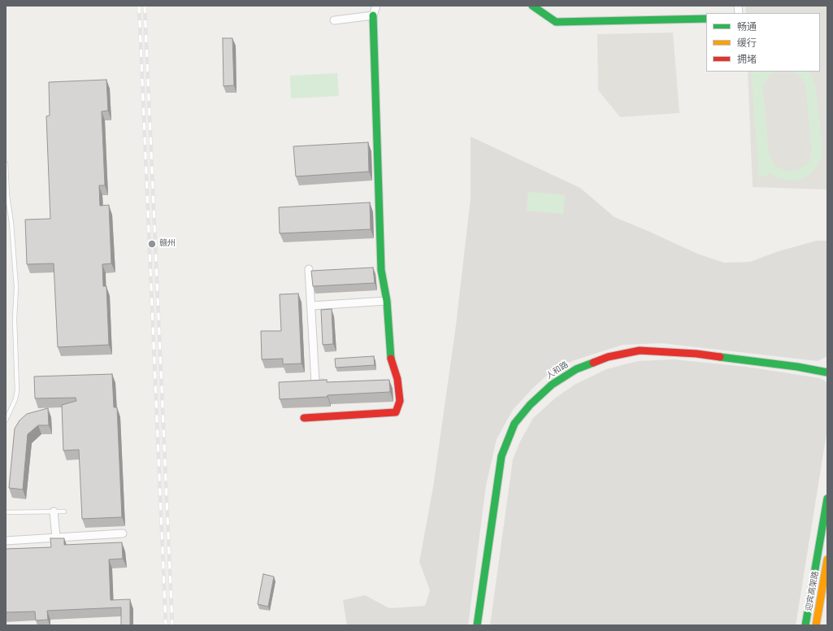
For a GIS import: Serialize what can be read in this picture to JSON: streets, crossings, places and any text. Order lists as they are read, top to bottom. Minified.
{"streets":{"main road":["人和路","迎宾高架路"]},"places":["赣州"],"legend":["畅通","缓行","拥堵"]}
